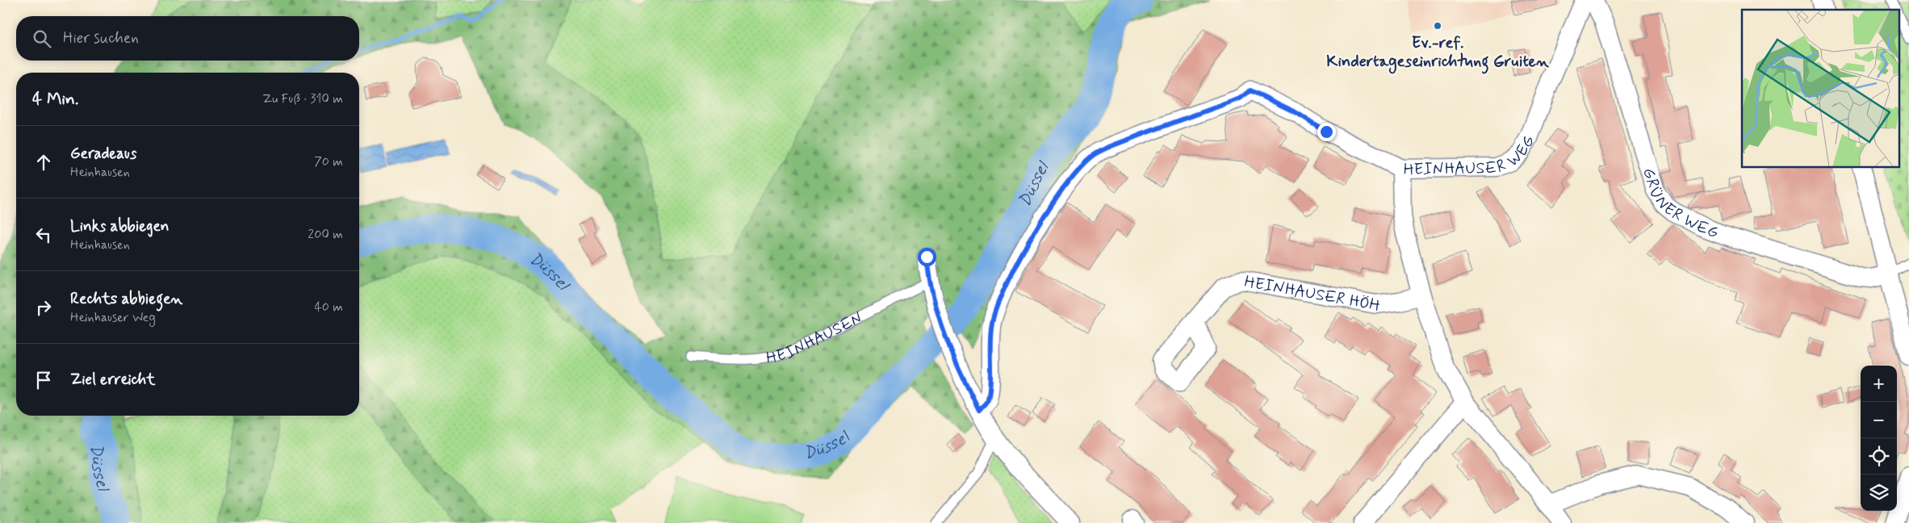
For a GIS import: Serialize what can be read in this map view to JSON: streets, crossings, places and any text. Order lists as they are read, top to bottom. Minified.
{"streets":{"street":["HEINHAUSER WEG","GRÜNER WEG","HEINHAUSER HÖH"],"lane":["HEINHAUSEN"]},"water":["Düssel"],"places":["Ev.-ref. Kindertageseinrichtung Gruiten"],"page":{"search":"Hier suchen","heading":["4 Min.","Zu Fuß · 310 m"],"list":[["Geradeaus","Heinhausen","70 m"],["Links abbiegen","Heinhausen","200 m"],["Rechts abbiegen","Heinhauser Weg","40 m"],"Ziel erreicht"],"map_buttons":["+","−"]}}
